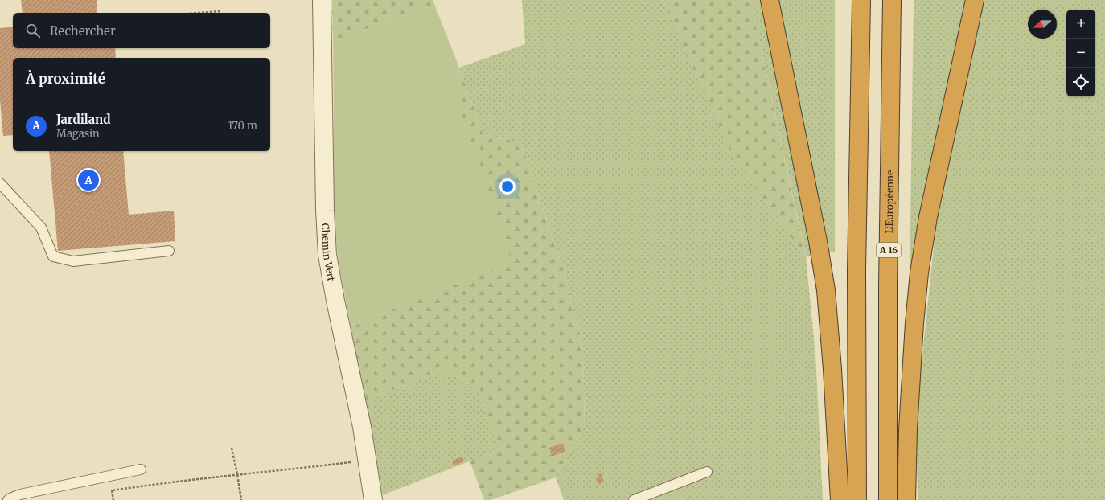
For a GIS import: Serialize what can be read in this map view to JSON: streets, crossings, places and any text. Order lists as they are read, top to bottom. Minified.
{"streets":{"highway":["L'Européenne","A 16"],"street":["Chemin Vert"]},"north":"left","page":{"map_buttons":["+","−"],"search":"Rechercher","heading":"À proximité","list":[{"mark":"A","name":"Jardiland","note":"Magasin","value":"170 m"}],"pins":"A"}}
